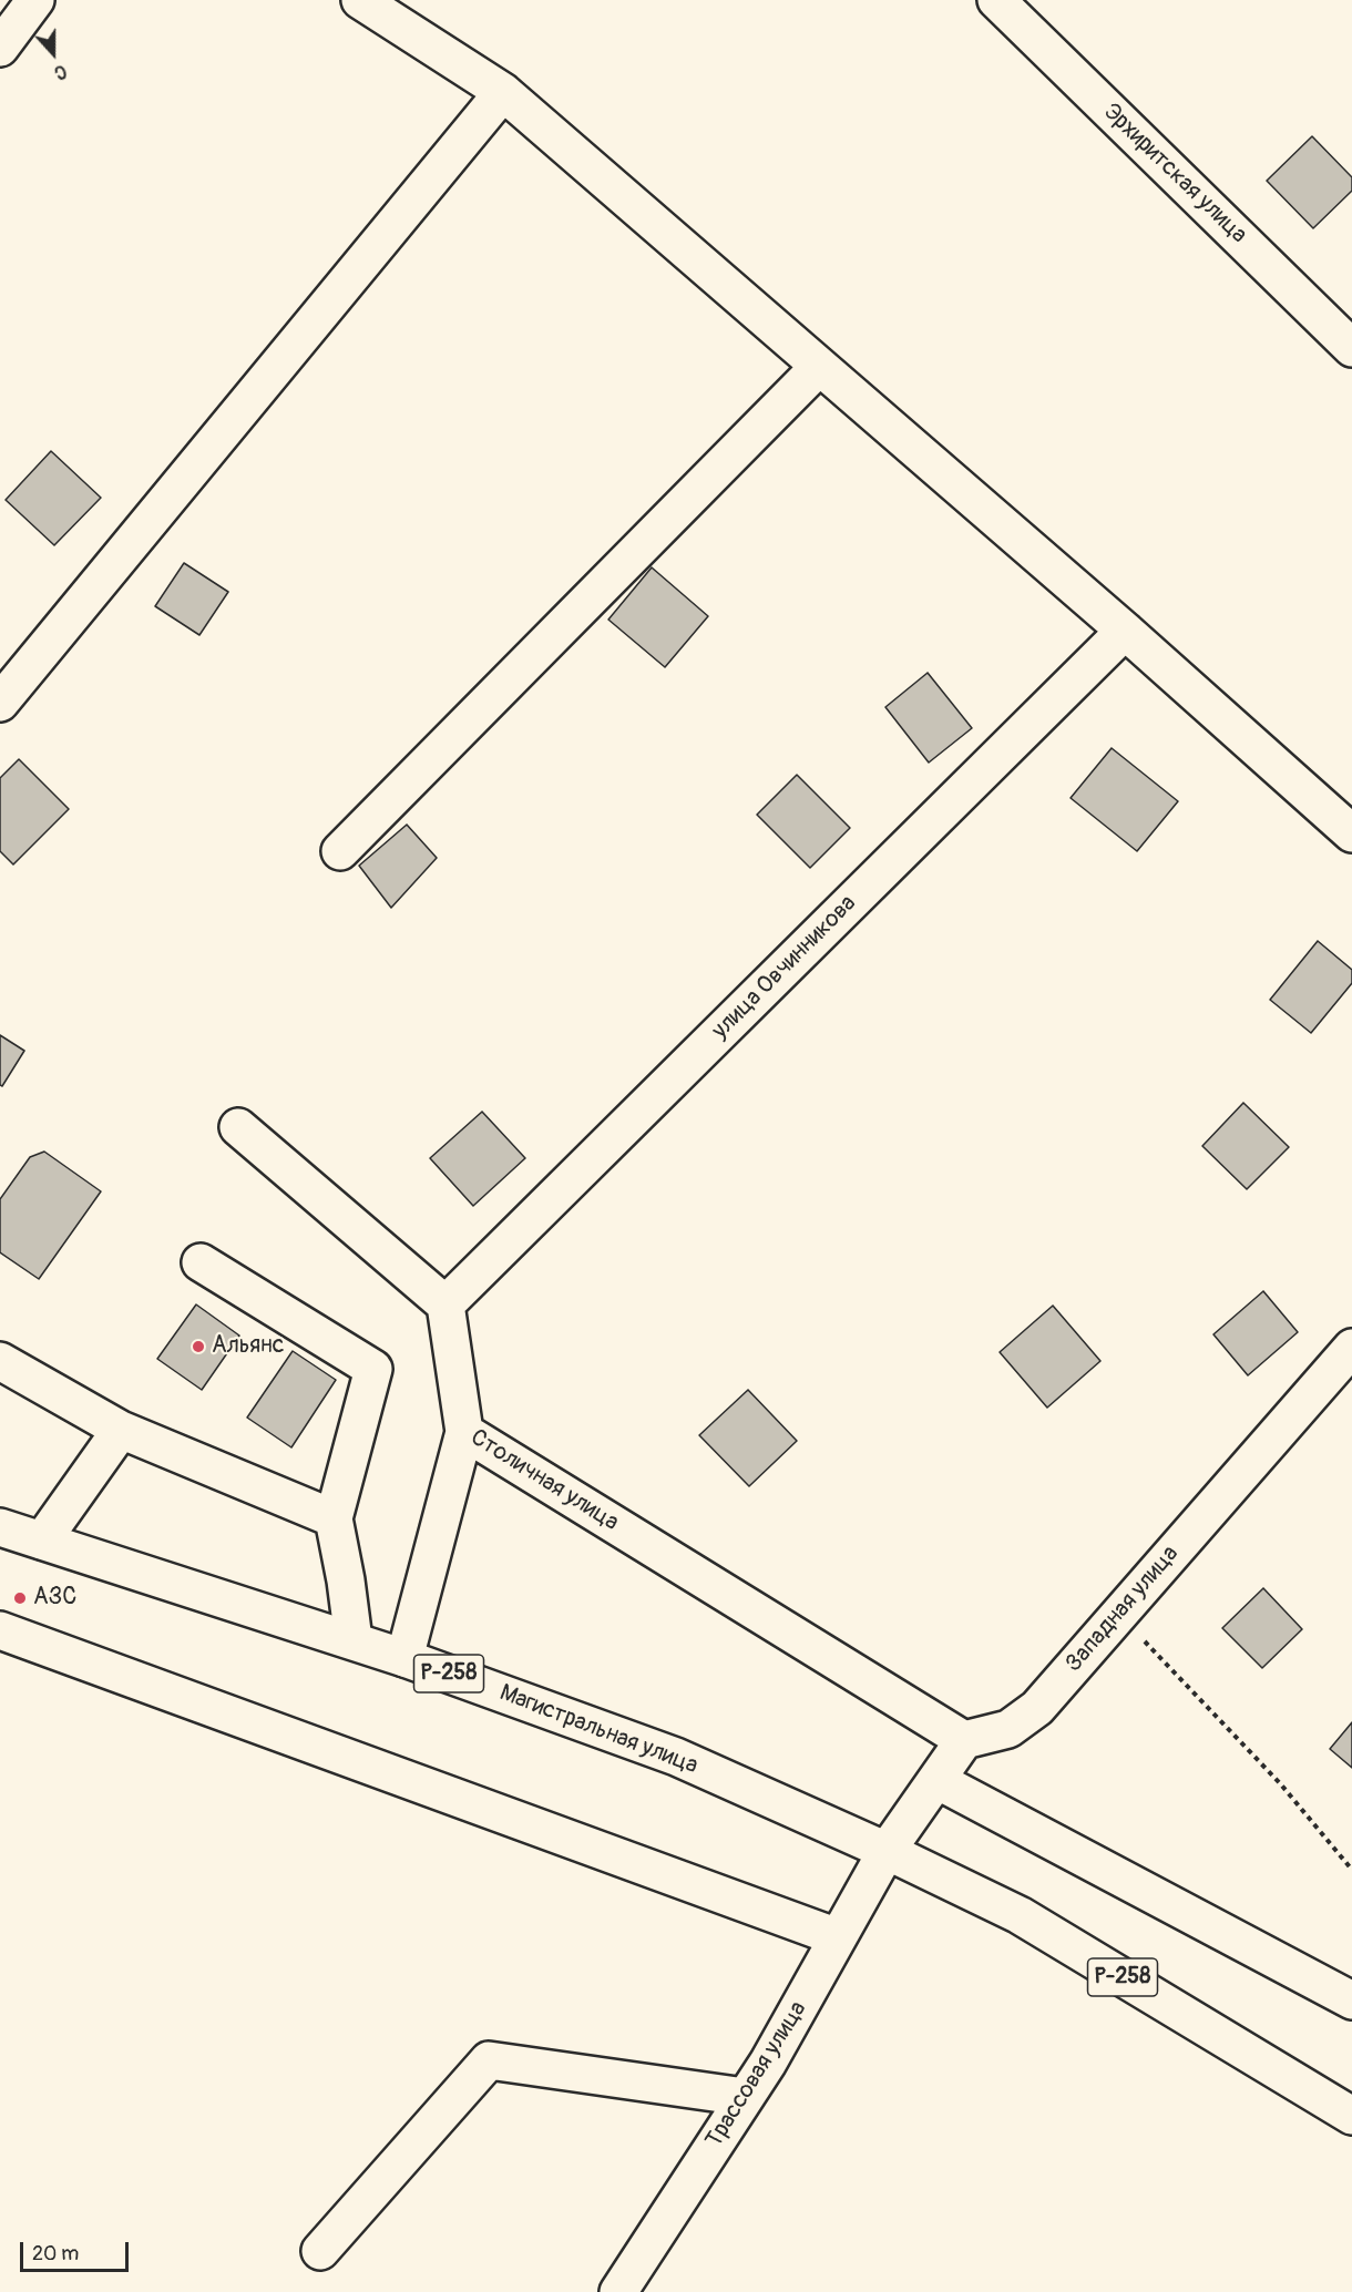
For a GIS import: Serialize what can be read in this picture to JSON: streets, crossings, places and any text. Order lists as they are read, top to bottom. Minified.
{"streets":{"main road":["Эрхиритская улица","улица Овчинникова","Столичная улица","Западная улица","Р-258","Магистральная улица","Трассовая улица"]},"crossings":[["улица Овчинникова","Столичная улица"],["Столичная улица","Западная улица"],["Р-258","Магистральная улица"],["Р-258","Трассовая улица"],["Магистральная улица","Трассовая улица"]],"places":["Альянс","АЗС"],"scale_bar":"20 m","north":"bottom"}
